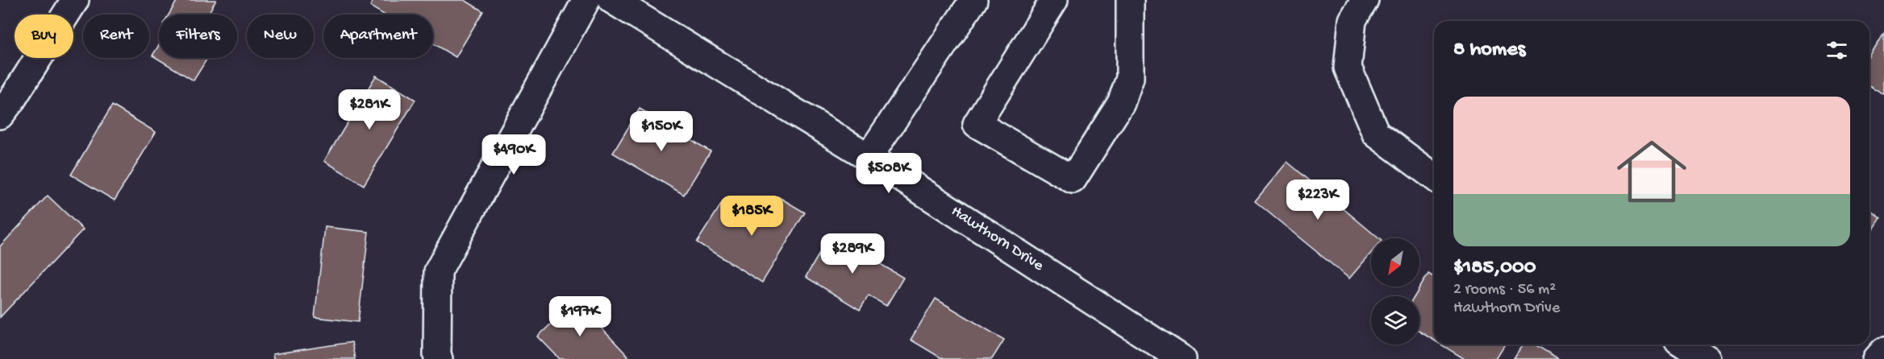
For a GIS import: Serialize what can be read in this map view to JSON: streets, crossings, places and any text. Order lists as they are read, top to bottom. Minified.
{"streets":{"street":["Hawthorn Drive"]},"north":"bottom left","page":{"chip":["Buy","Rent","Filters","New","Apartment"],"heading":"8 homes","list":[{"name":"$185,000","note":"2 rooms · 56 m² · Hawthorn Drive"}],"price":["$281K","$150K","$490K","$508K","$223K","$185K","$289K","$197K"]}}
